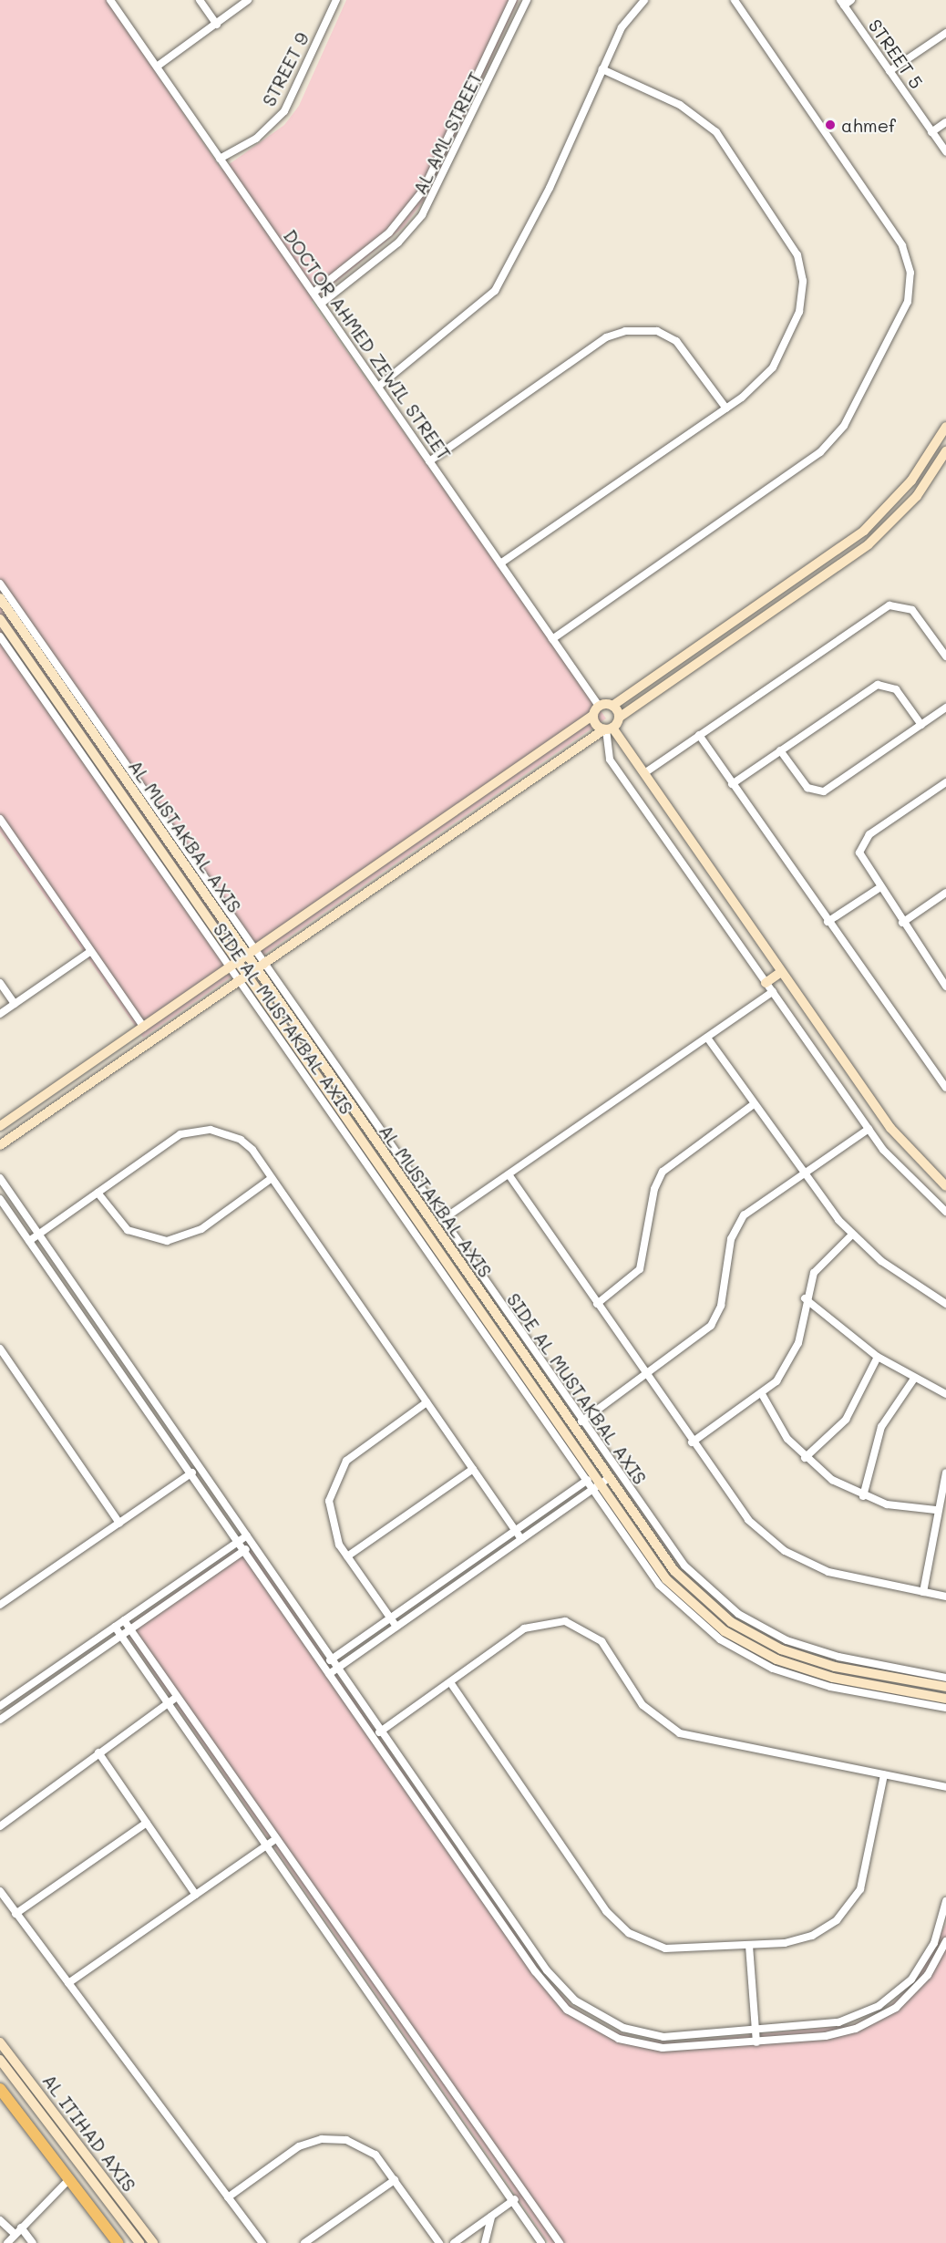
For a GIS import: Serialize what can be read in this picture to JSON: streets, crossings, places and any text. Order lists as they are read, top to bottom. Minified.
{"streets":{"street":["STREET 5","STREET 9","AL AML STREET","DOCTOR AHMED ZEWIL STREET","AL MUSTAKBAL AXIS","SIDE AL MUSTAKBAL AXIS","AL ITIHAD AXIS"]},"crossings":[["STREET 9","DOCTOR AHMED ZEWIL STREET"],["AL AML STREET","DOCTOR AHMED ZEWIL STREET"],["AL MUSTAKBAL AXIS","SIDE AL MUSTAKBAL AXIS"]],"places":["ahmef"]}
